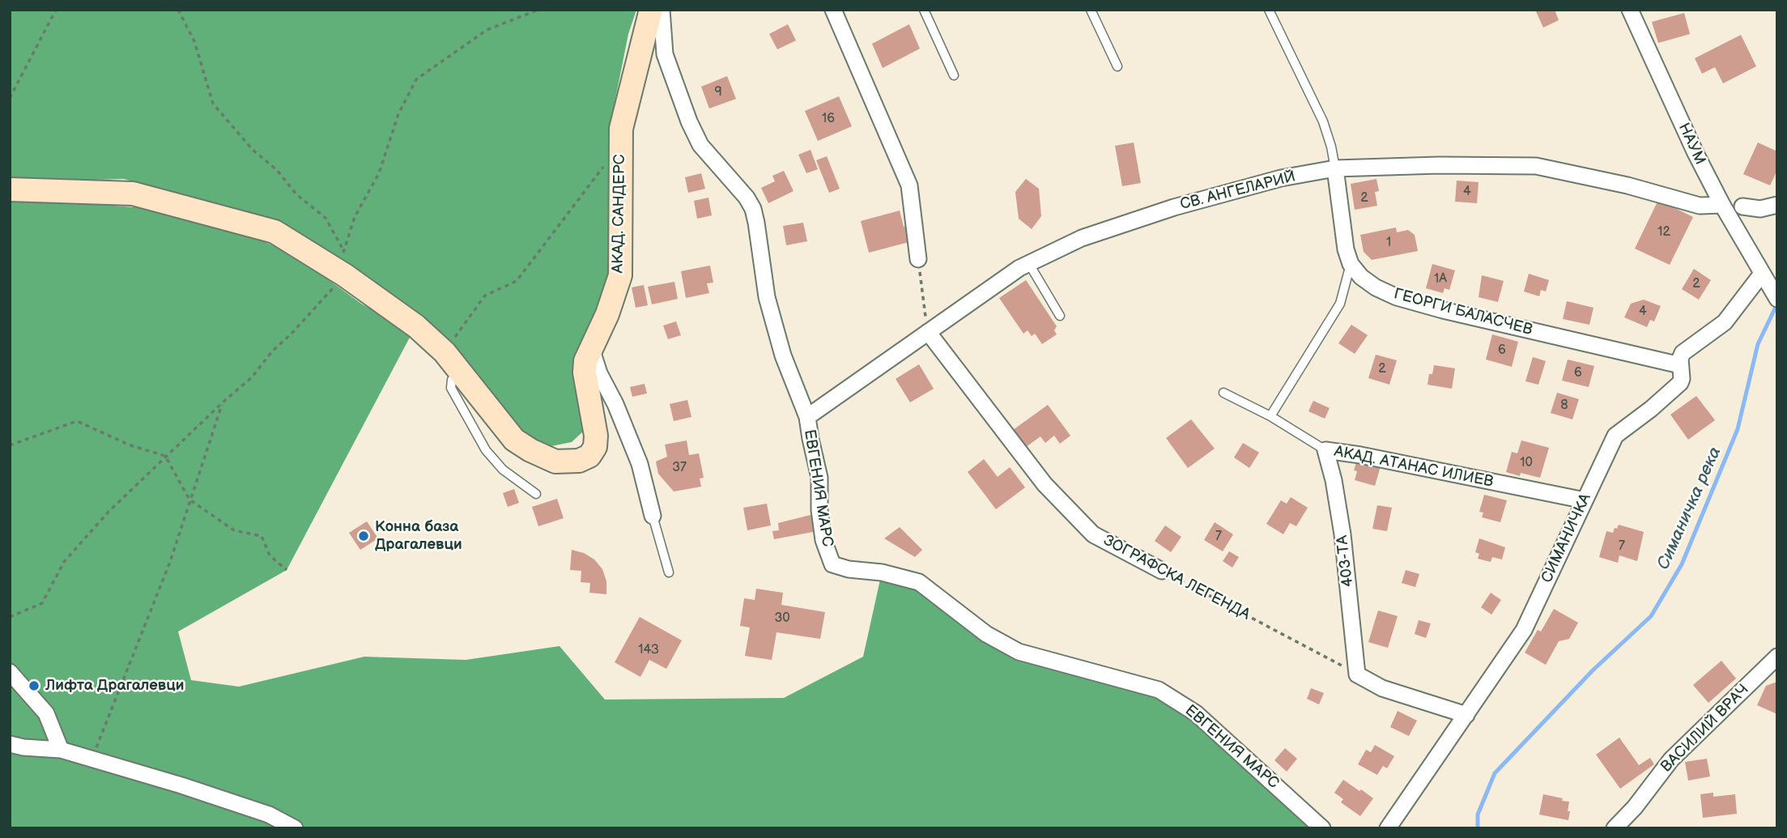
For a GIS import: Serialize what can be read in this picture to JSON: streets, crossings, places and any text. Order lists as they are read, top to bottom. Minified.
{"streets":{"street":["НАУМ","СВ. АНГЕЛАРИЙ","АКАД. САНДЕРС","ГЕОРГИ БАЛАСЧЕВ","АКАД. АТАНАС ИЛИЕВ","ЕВГЕНИЯ МАРС","СИМАНИЧКА","403-ТА","ЗОГРАФСКА ЛЕГЕНДА","ВАСИЛИЙ ВРАЧ"]},"crossings":[["НАУМ","СВ. АНГЕЛАРИЙ"],["НАУМ","СИМАНИЧКА"],["СВ. АНГЕЛАРИЙ","ЕВГЕНИЯ МАРС"],["СВ. АНГЕЛАРИЙ","ЗОГРАФСКА ЛЕГЕНДА"],["ГЕОРГИ БАЛАСЧЕВ","СИМАНИЧКА"],["АКАД. АТАНАС ИЛИЕВ","СИМАНИЧКА"],["АКАД. АТАНАС ИЛИЕВ","403-ТА"],["403-ТА","ЗОГРАФСКА ЛЕГЕНДА"]],"water":["Симаничка река"],"places":["Конна база Драгалевци","Лифта Драгалевци"],"house_numbers":["9","16","4","2","12","1","1А","2","4","6","2","6","8","10","37","7","7","30","14З"]}
